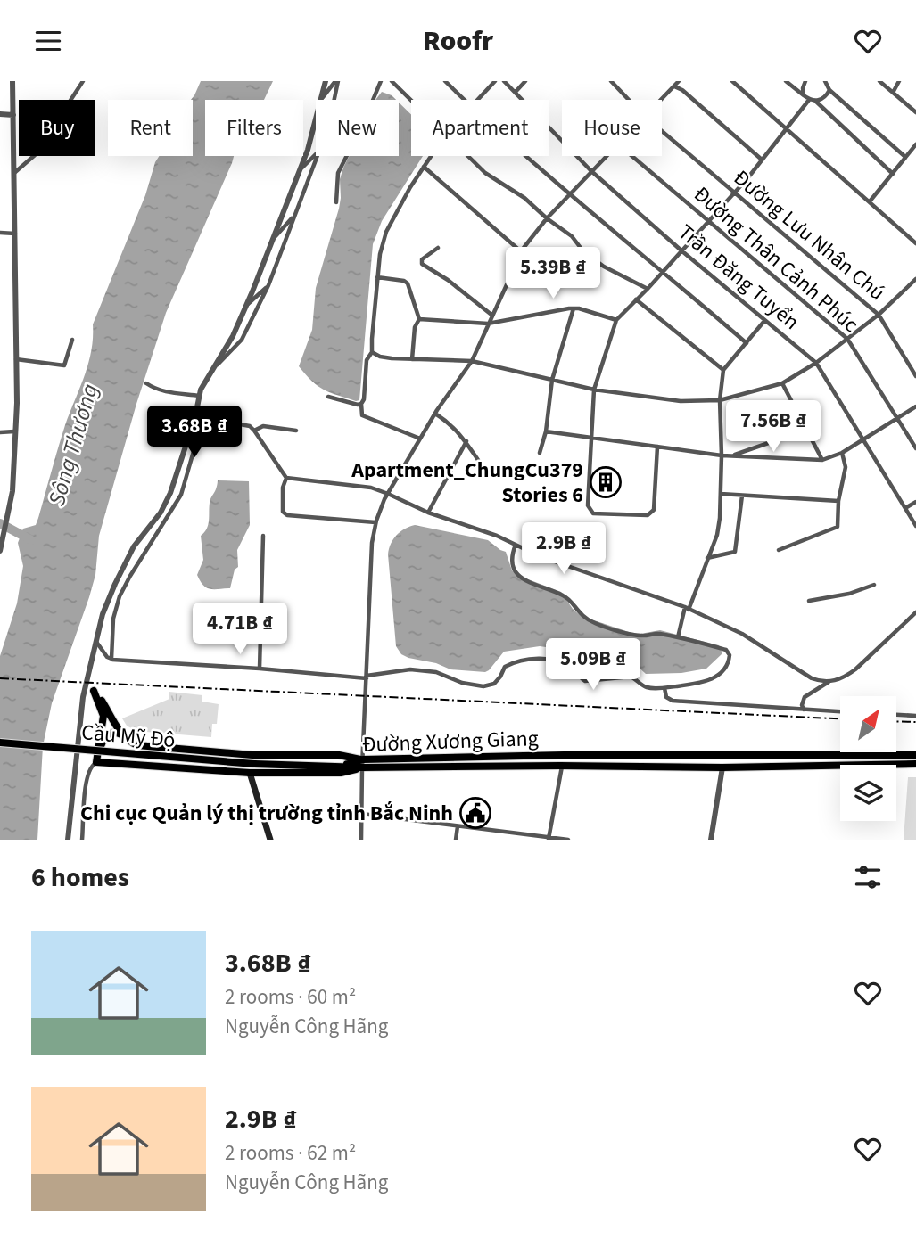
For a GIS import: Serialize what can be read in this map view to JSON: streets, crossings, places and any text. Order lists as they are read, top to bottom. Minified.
{"streets":{"main road":["Cầu Mỹ Độ","Đường Xương Giang"],"street":["Đường Lưu Nhân Chú","Đường Thân Cảnh Phúc","Trần Đăng Tuyển"]},"crossings":[["Cầu Mỹ Độ","Đường Xương Giang"]],"water":["Sông Thương"],"places":{"building":["Apartment_ChungCu379 Stories 6"],"public building":["Chi cục Quản lý thị trường tỉnh Bắc Ninh"]},"north":"top right","page":{"header":"Roofr","chip":["Buy","Rent","Filters","New","Apartment","House"],"price":["5.39B ₫","7.56B ₫","3.68B ₫","2.9B ₫","4.71B ₫","5.09B ₫"],"heading":"6 homes","list":[{"name":"3.68B ₫","note":"2 rooms · 60 m² · Nguyễn Công Hãng"},{"name":"2.9B ₫","note":"2 rooms · 62 m² · Nguyễn Công Hãng"}]}}
